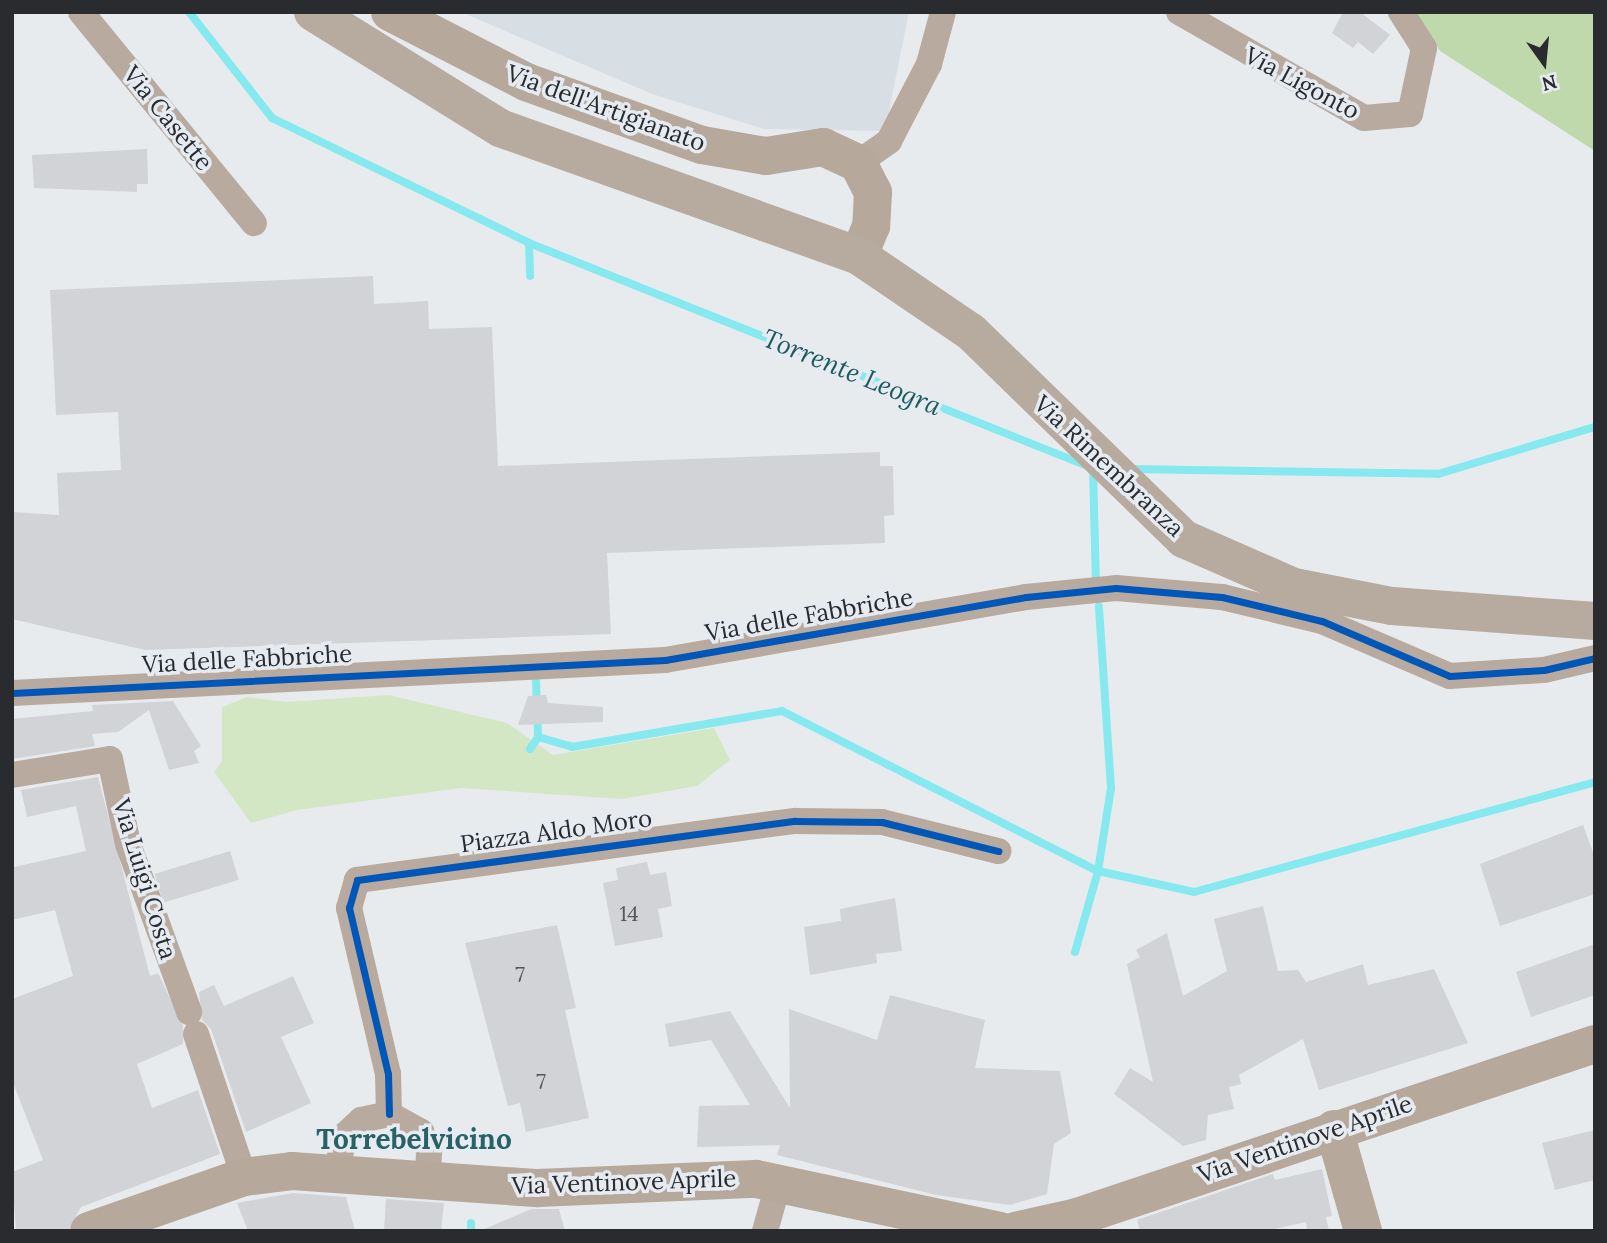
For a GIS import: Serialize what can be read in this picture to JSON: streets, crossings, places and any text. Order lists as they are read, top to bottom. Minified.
{"streets":{"main road":["Via dell'Artigianato","Via Rimembranza","Via Ventinove Aprile"],"street":["Via Ligonto","Via Casette","Via delle Fabbriche","Piazza Aldo Moro","Via Luigi Costa"]},"crossings":[["Via Luigi Costa","Via Ventinove Aprile"]],"districts":["Torrebelvicino"],"water":["Torrente Leogra"],"house_numbers":["14","7","7"],"north":"bottom"}
